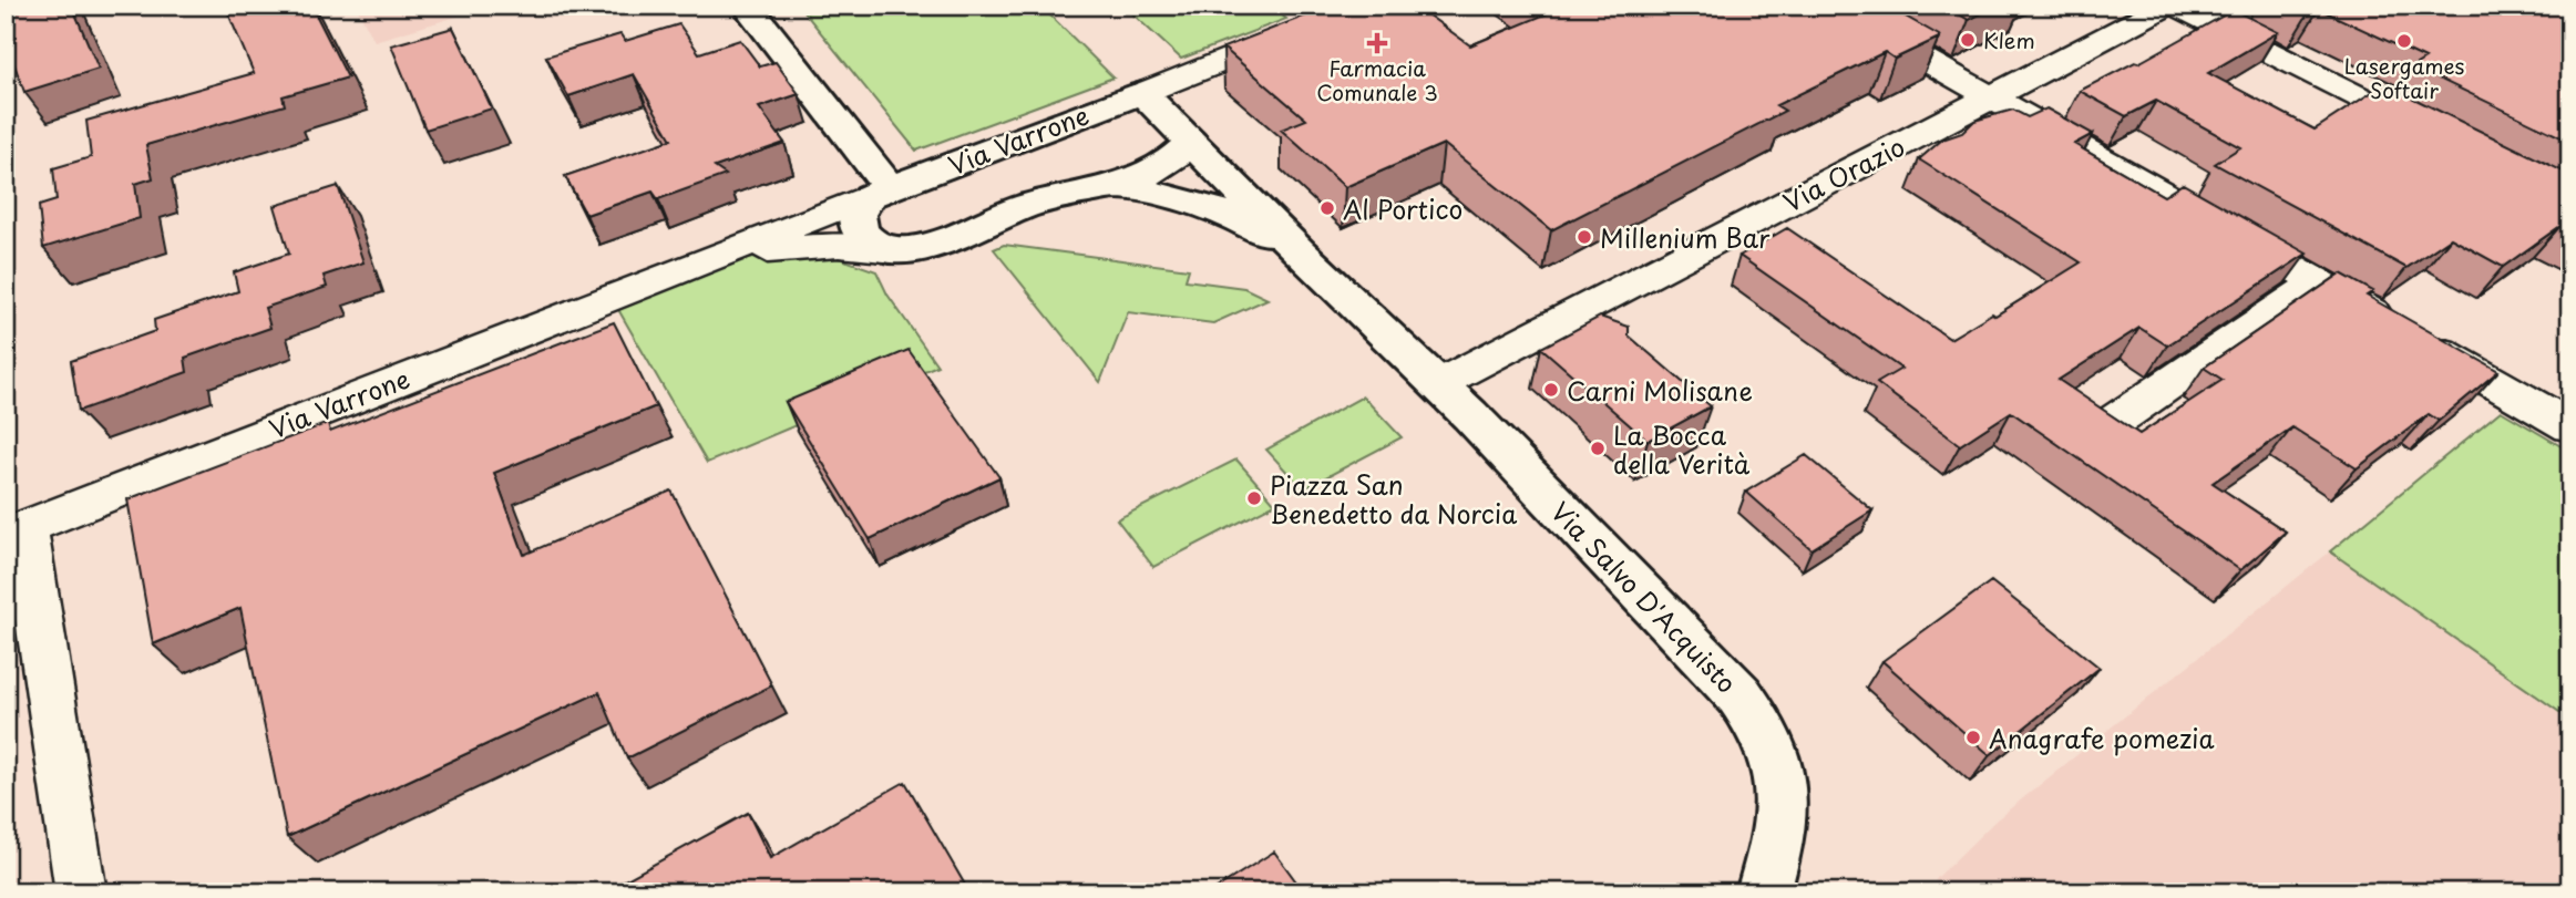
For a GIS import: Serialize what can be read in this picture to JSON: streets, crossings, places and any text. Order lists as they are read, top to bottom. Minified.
{"streets":{"street":["Via Varrone","Via Orazio","Via Salvo D'Acquisto"]},"crossings":[["Via Varrone","Via Salvo D'Acquisto"],["Via Orazio","Via Salvo D'Acquisto"]],"places":{"other":["Klem","Lasergames Softair","Al Portico","Millenium Bar","Carni Molisane","La Bocca della Verità","Piazza San Benedetto da Norcia","Anagrafe pomezia"],"health":["Farmacia Comunale 3"]}}
